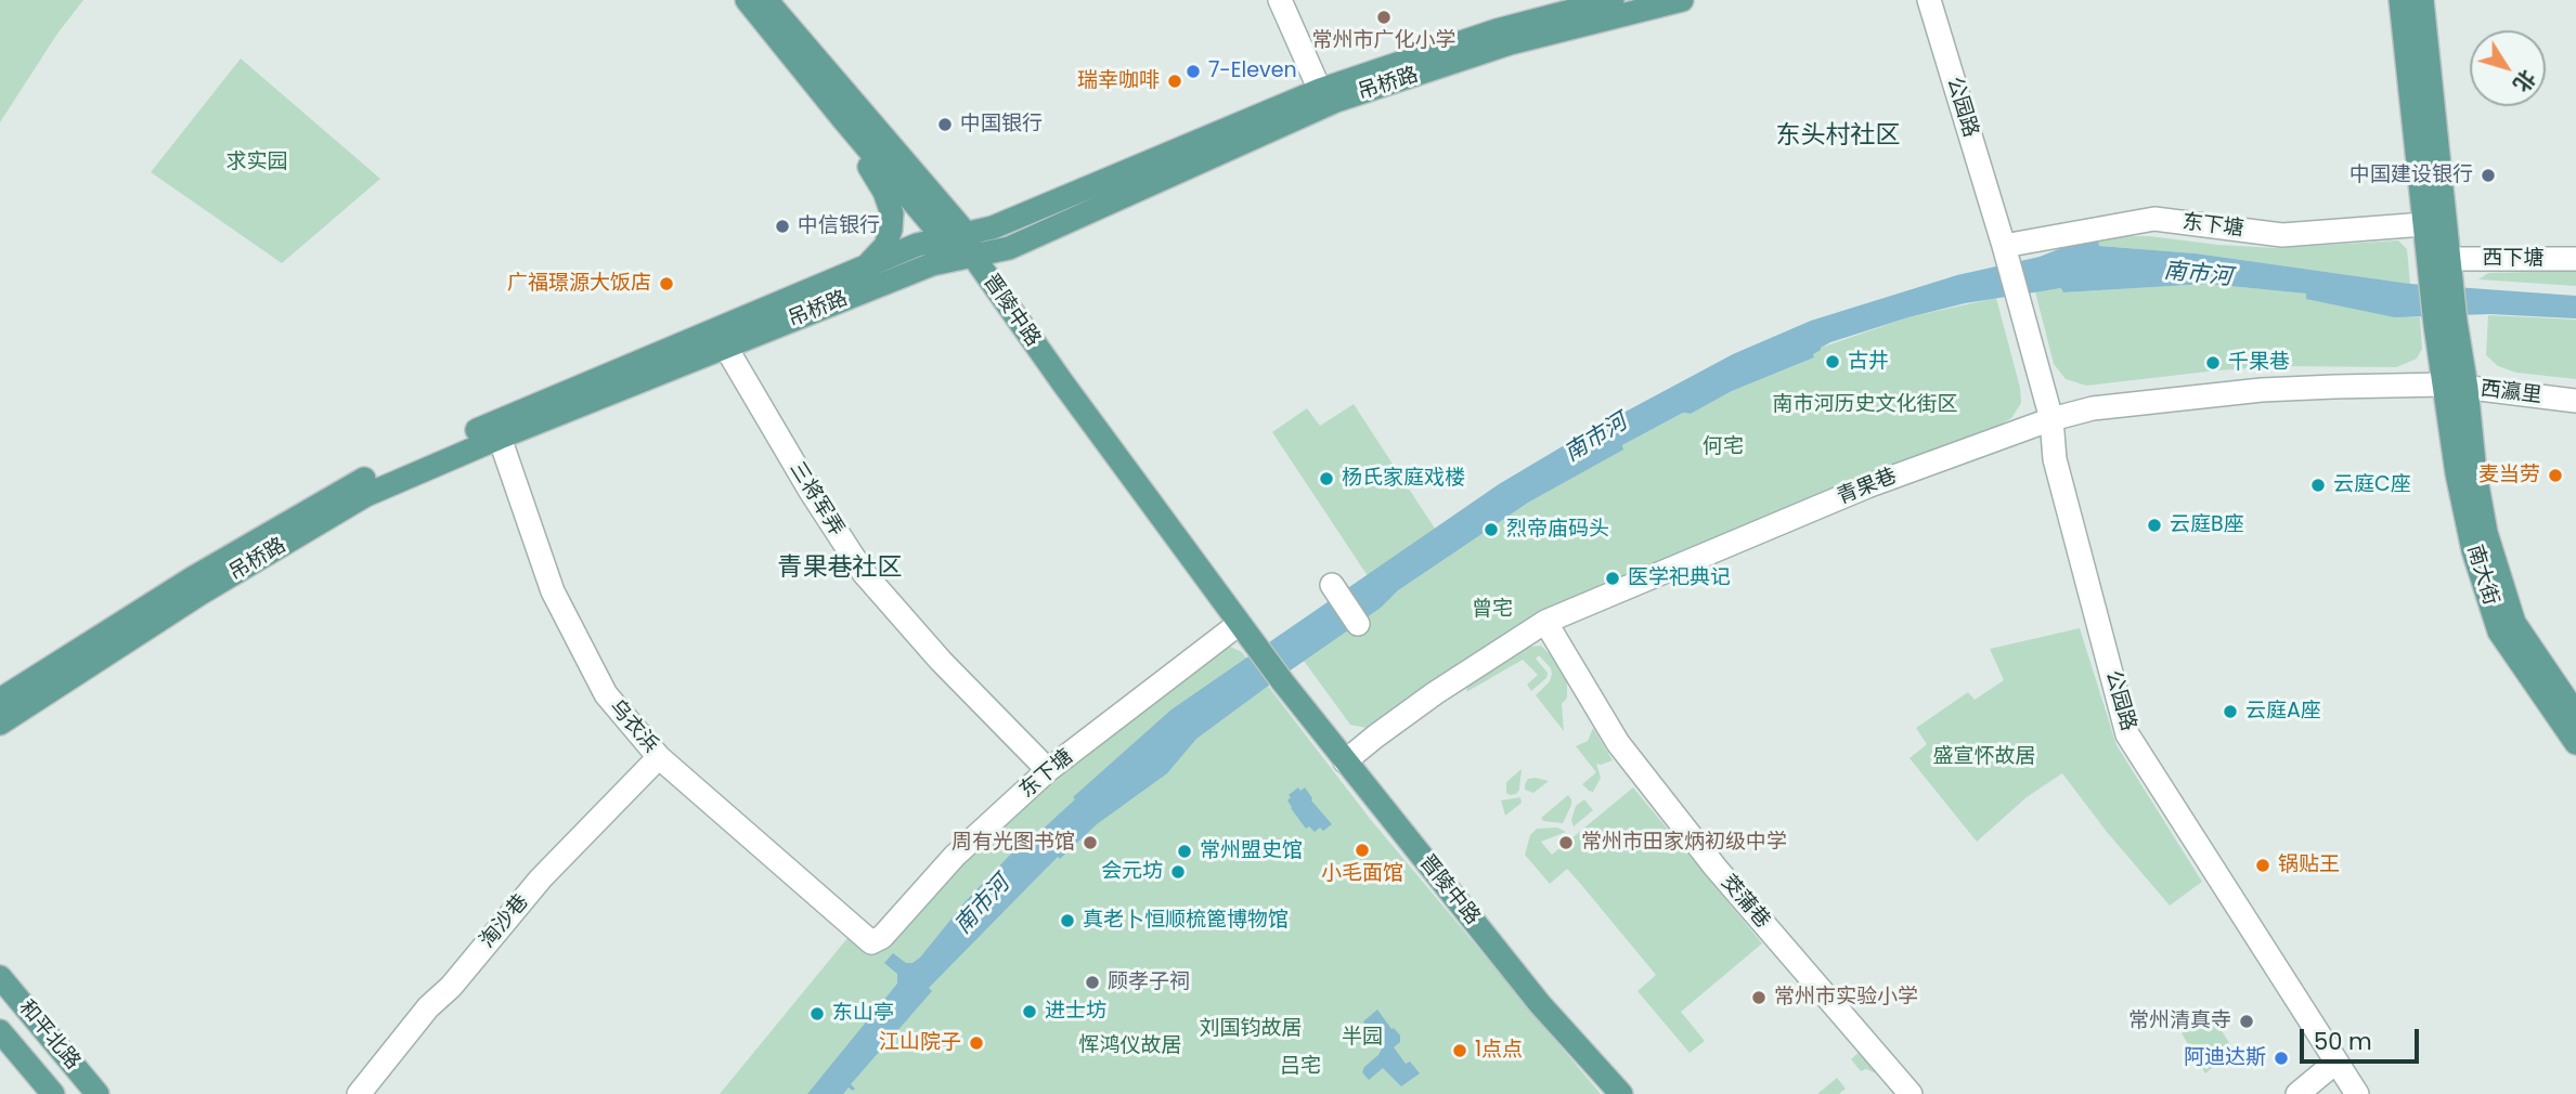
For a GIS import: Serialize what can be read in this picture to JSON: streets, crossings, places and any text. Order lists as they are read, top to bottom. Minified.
{"streets":{"main road":["吊桥路","晋陵中路","南大街","和平北路"],"street":["公园路","东下塘","西下塘","西瀛里","青果巷","三将军弄","乌衣浜","茭蒲巷","淘沙巷"]},"crossings":[["吊桥路","晋陵中路"],["吊桥路","三将军弄"],["吊桥路","乌衣浜"],["公园路","东下塘"],["公园路","青果巷"],["东下塘","晋陵中路"],["东下塘","三将军弄"],["东下塘","乌衣浜"],["晋陵中路","青果巷"],["西瀛里","青果巷"],["西瀛里","南大街"],["青果巷","南大街"],["青果巷","茭蒲巷"],["乌衣浜","淘沙巷"]],"districts":["东头村社区","青果巷社区"],"water":["南市河"],"parks":["求实园","南市河历史文化街区","何宅","曾宅","盛宣怀故居","刘国钧故居","半园","恽鸿仪故居","吕宅"],"places":["常州市广化小学","7-Eleven","瑞幸咖啡","中国银行","中国建设银行","中信银行","广福璟源大饭店","古井","千果巷","麦当劳","杨氏家庭戏楼","云庭C座","云庭B座","烈帝庙码头","医学祀典记","云庭A座","周有光图书馆","常州市田家炳初级中学","小毛面馆","常州盟史馆","锅贴王","会元坊","真老卜恒顺梳篦博物馆","顾孝子祠","常州市实验小学","进士坊","东山亭","常州清真寺","江山院子","1点点","阿迪达斯"],"scale_bar":"50 m","north":"bottom right"}
